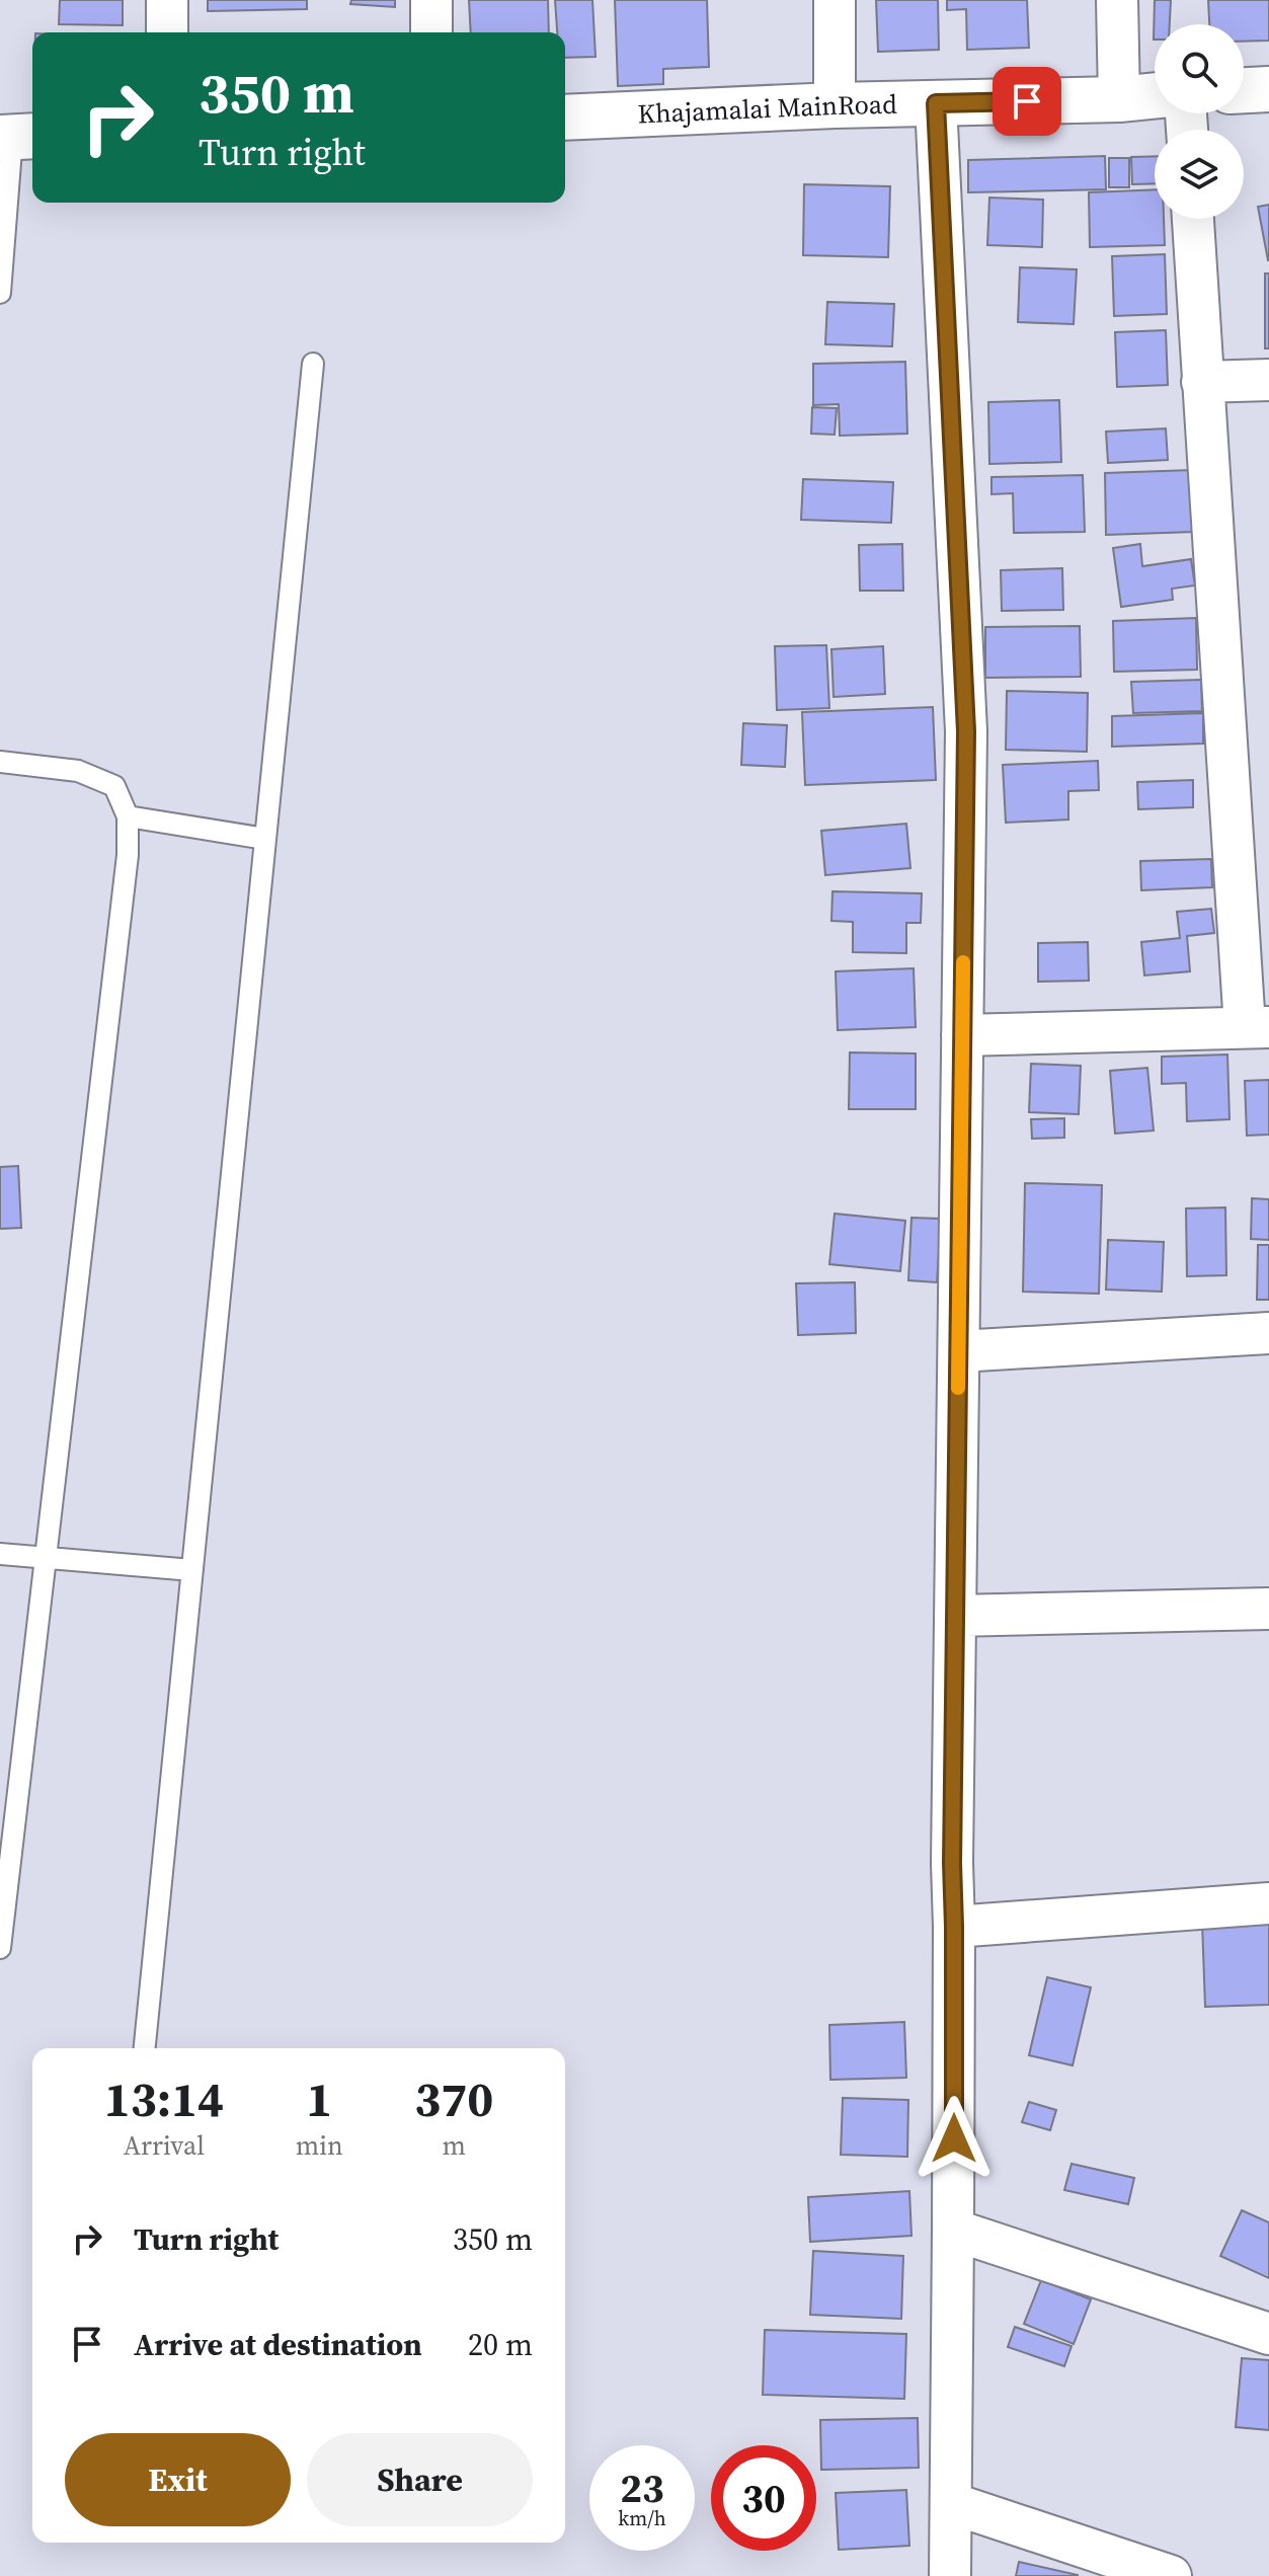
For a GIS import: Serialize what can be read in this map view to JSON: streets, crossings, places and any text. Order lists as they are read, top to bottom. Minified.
{"streets":{"main road":["Khajamalai MainRoad"]},"page":{"turn":["350 m","Turn right"],"eta":["13:14","Arrival","1","min","370","m"],"list":[{"name":"Turn right","value":"350 m"},{"name":"Arrive at destination","value":"20 m"}],"buttons":["Exit","Share"],"speed":"23 km/h","limit":"30"}}
